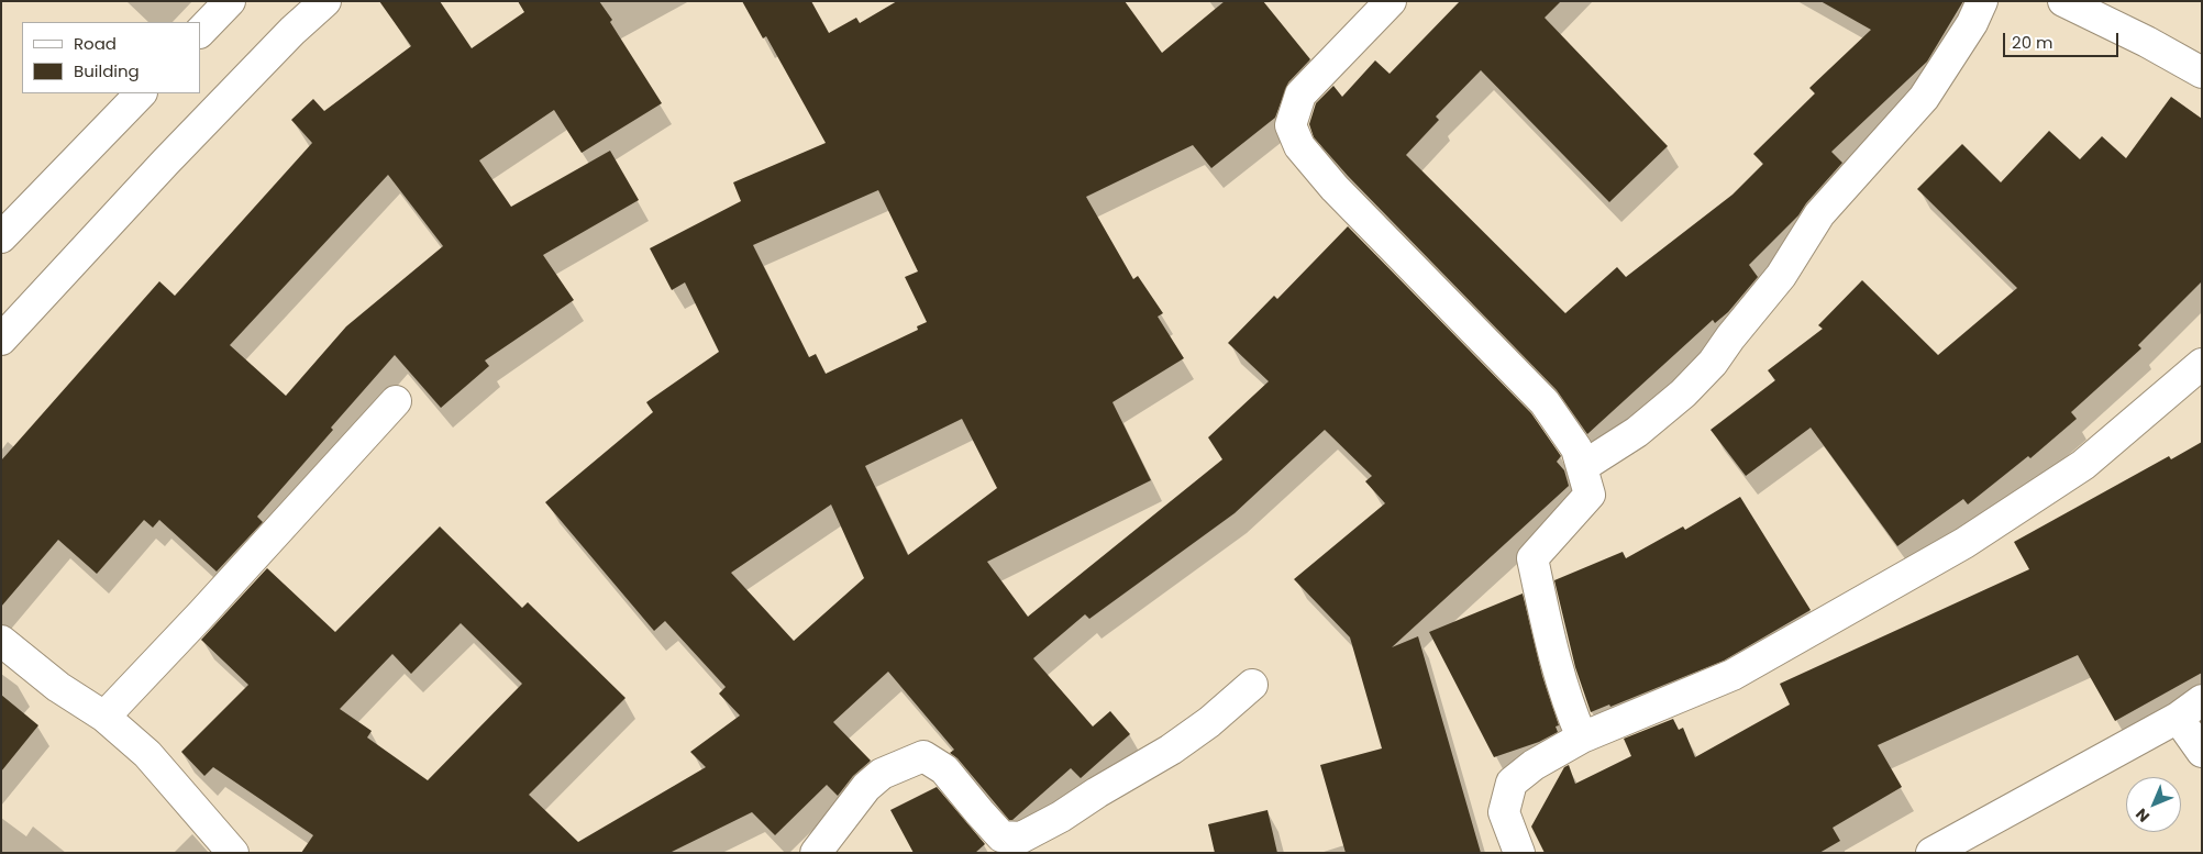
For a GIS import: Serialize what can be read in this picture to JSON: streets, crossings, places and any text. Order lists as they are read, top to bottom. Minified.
{"legend":["Road","Building"],"scale_bar":"20 m","north":"bottom left"}
